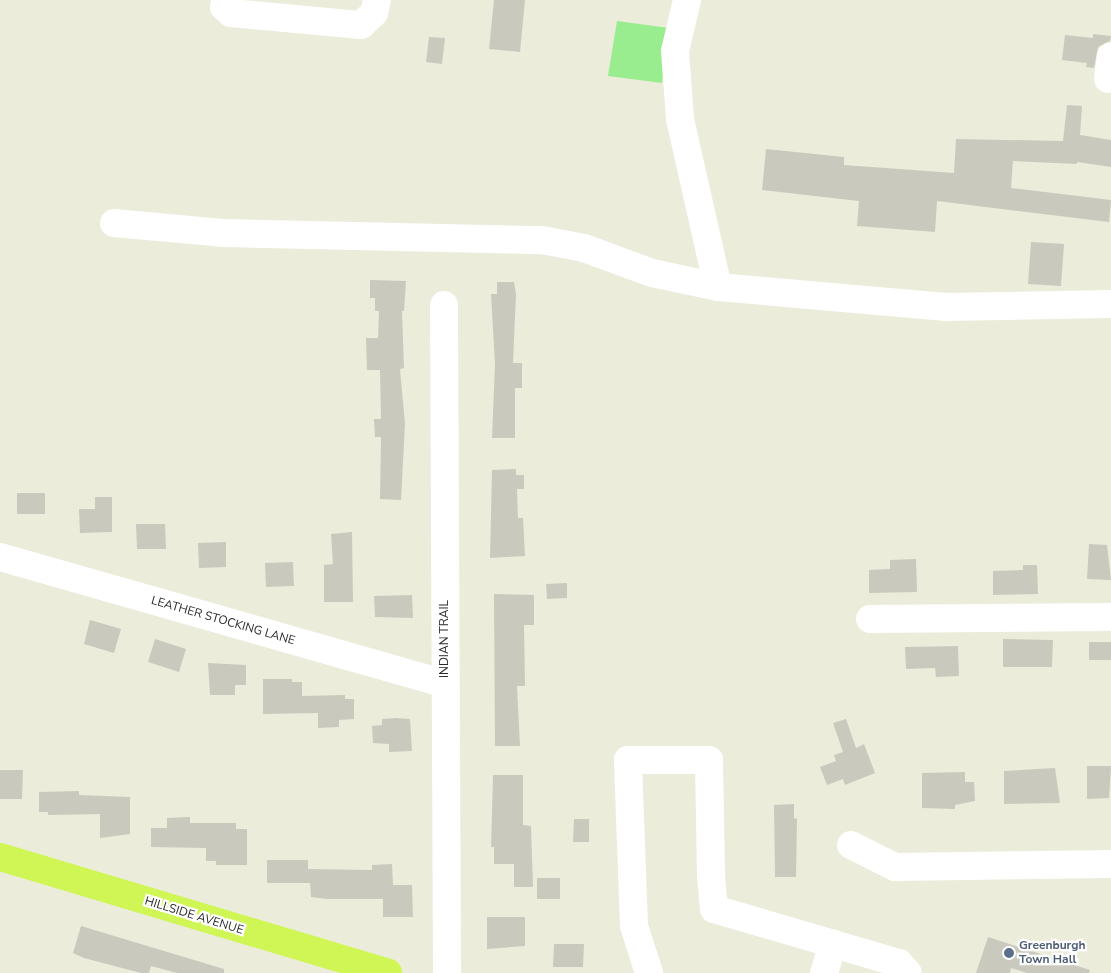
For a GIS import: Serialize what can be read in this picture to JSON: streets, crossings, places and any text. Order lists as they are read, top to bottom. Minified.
{"streets":{"main road":["HILLSIDE AVENUE"],"street":["LEATHER STOCKING LANE","INDIAN TRAIL"]},"crossings":[["LEATHER STOCKING LANE","INDIAN TRAIL"]],"places":["Greenburgh Town Hall"]}
